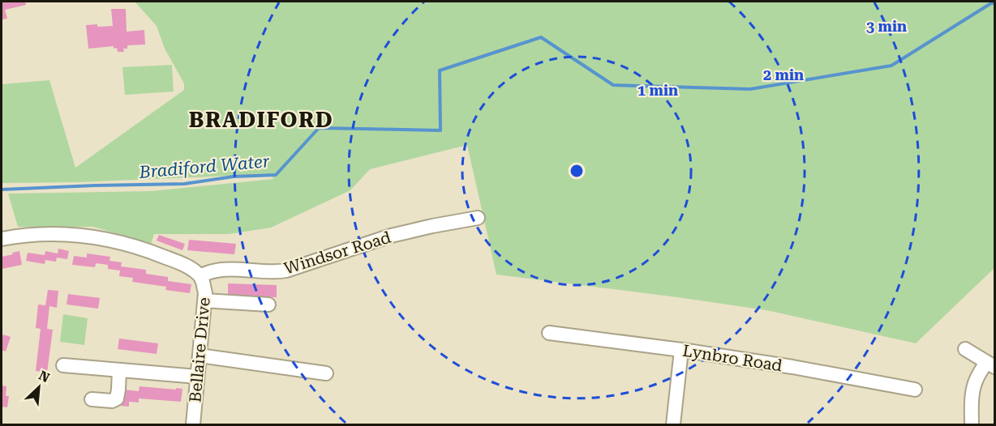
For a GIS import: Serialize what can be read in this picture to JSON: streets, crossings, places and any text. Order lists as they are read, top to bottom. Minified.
{"streets":{"street":["Windsor Road","Bellaire Drive","Lynbro Road"]},"crossings":[["Windsor Road","Bellaire Drive"]],"districts":["BRADIFORD"],"water":["Bradiford Water"],"north":"top right","rings":["3 min","2 min","1 min"]}
